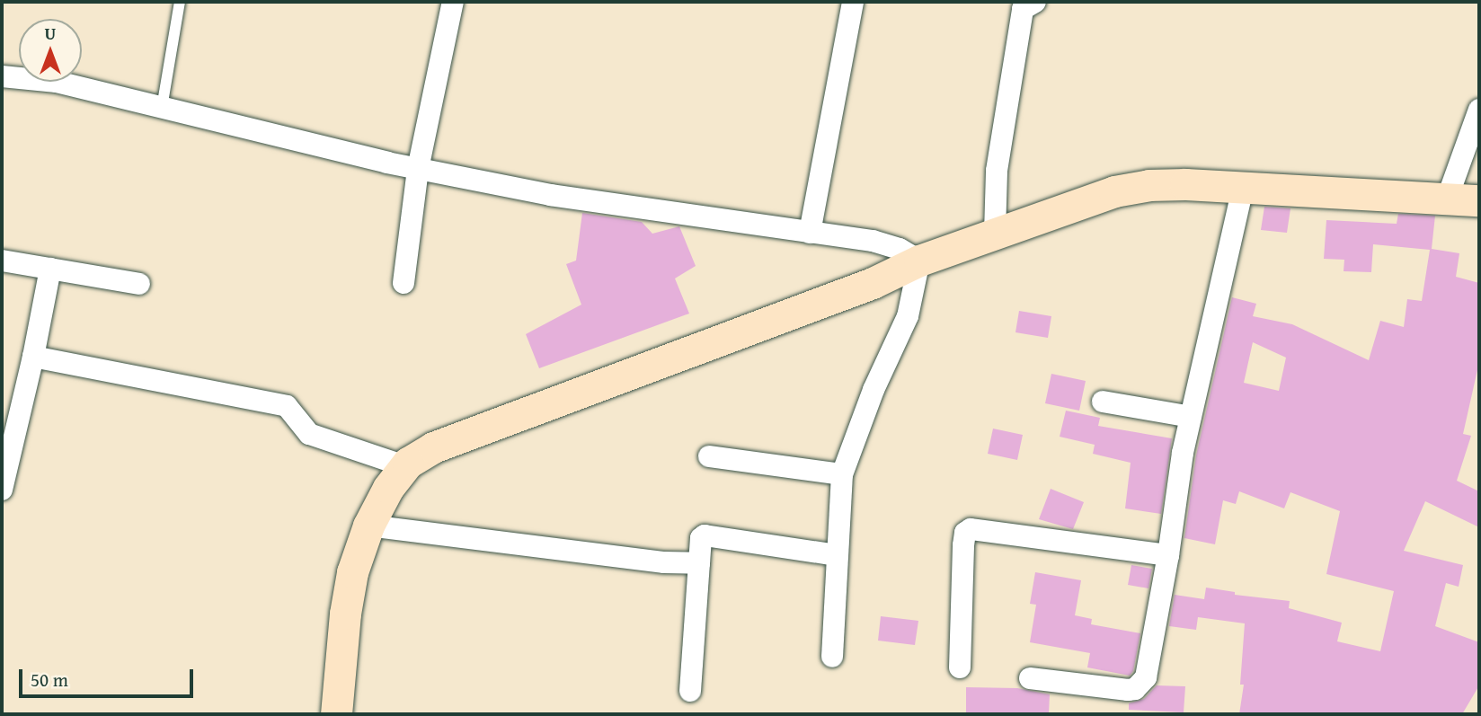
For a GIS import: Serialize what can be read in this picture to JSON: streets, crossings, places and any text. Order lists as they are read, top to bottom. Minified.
{"scale_bar":"50 m","north":"top"}
